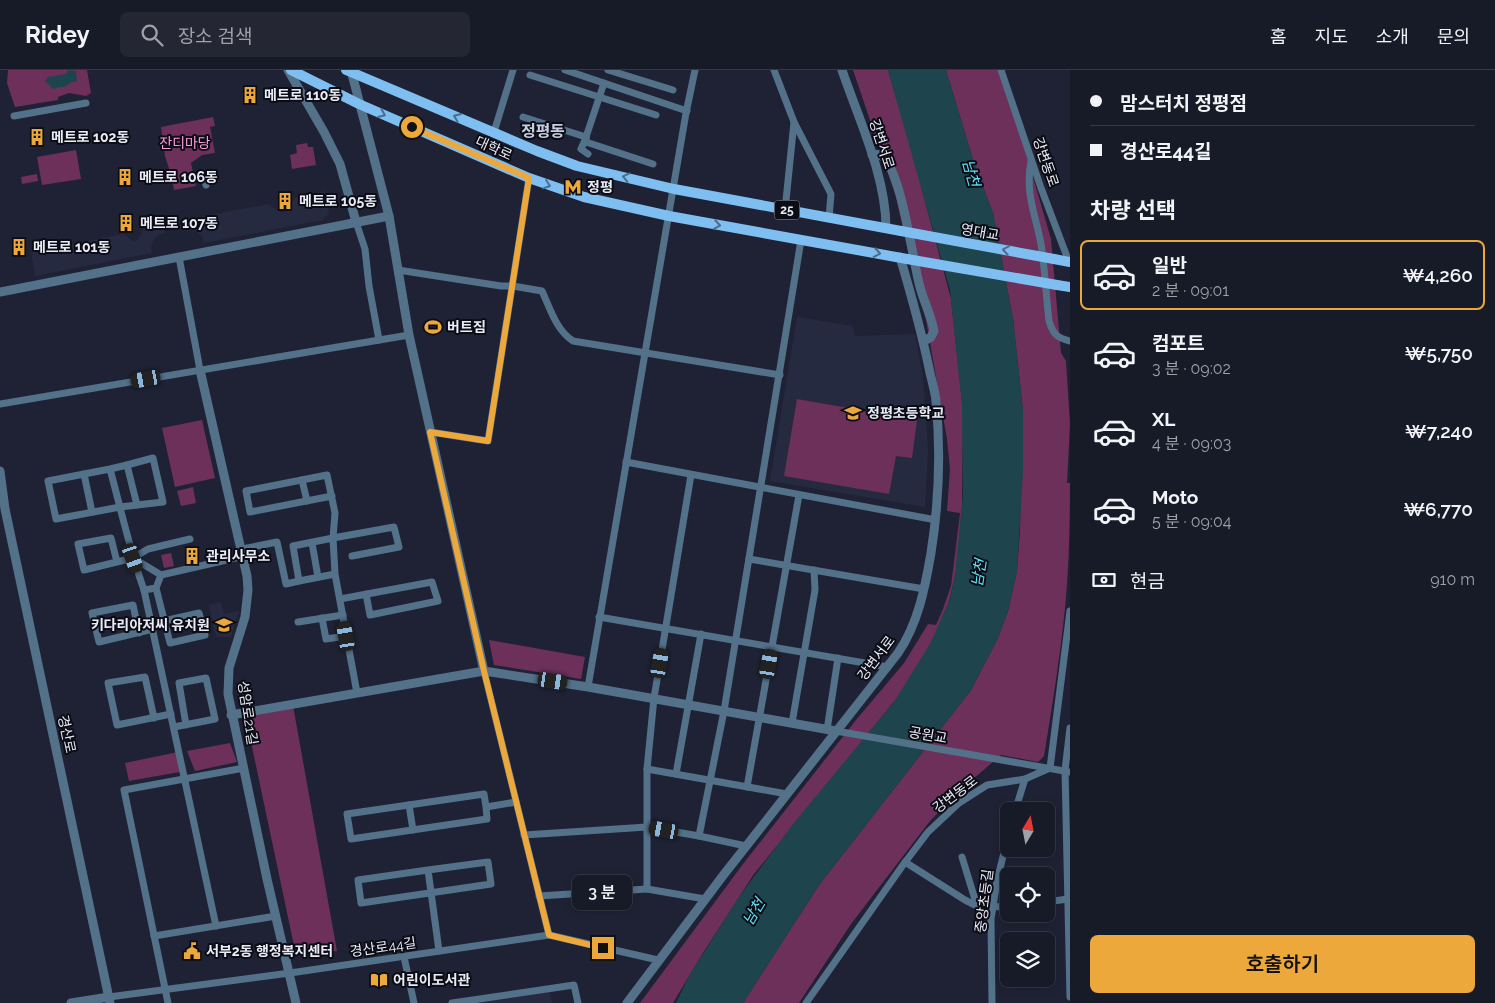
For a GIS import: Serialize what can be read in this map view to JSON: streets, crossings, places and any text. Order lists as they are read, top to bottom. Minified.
{"streets":{"main road":["대학로","25","영대교"],"street":["강변서로","강변동로","성암로21길","경산로","공원교","중앙초등길","경산로44길"]},"crossings":[["강변서로","대학로"],["강변서로","공원교"],["강변서로","경산로44길"],["대학로","영대교"],["강변동로","영대교"],["강변동로","공원교"],["성암로21길","경산로44길"],["경산로","경산로44길"]],"districts":["정평동"],"water":["남천"],"parks":["잔디마당"],"places":{"building":["메트로 110동","메트로 102동","메트로 106동","메트로 105동","메트로 107동","메트로 101동","관리사무소"],"metro station":["정평"],"sports":["버트짐"],"school or university":["정평초등학교","키다리아저씨 유치원"],"public building":["서부2동 행정복지센터"],"library":["어린이도서관"]},"north":"top","page":{"header":"Ridey","search":"장소 검색","nav":["홈","지도","소개","문의"],"banner":["맘스터치 정평점","경산로44길"],"heading":"차량 선택","list":[{"name":"일반","note":"2 분 · 09:01","value":"₩4,260"},{"name":"컴포트","note":"3 분 · 09:02","value":"₩5,750"},{"name":"XL","note":"4 분 · 09:03","value":"₩7,240"},{"name":"Moto","note":"5 분 · 09:04","value":"₩6,770"}],"pay":["현금","910 m"],"bubble":"3 분","buttons":"호출하기"}}
